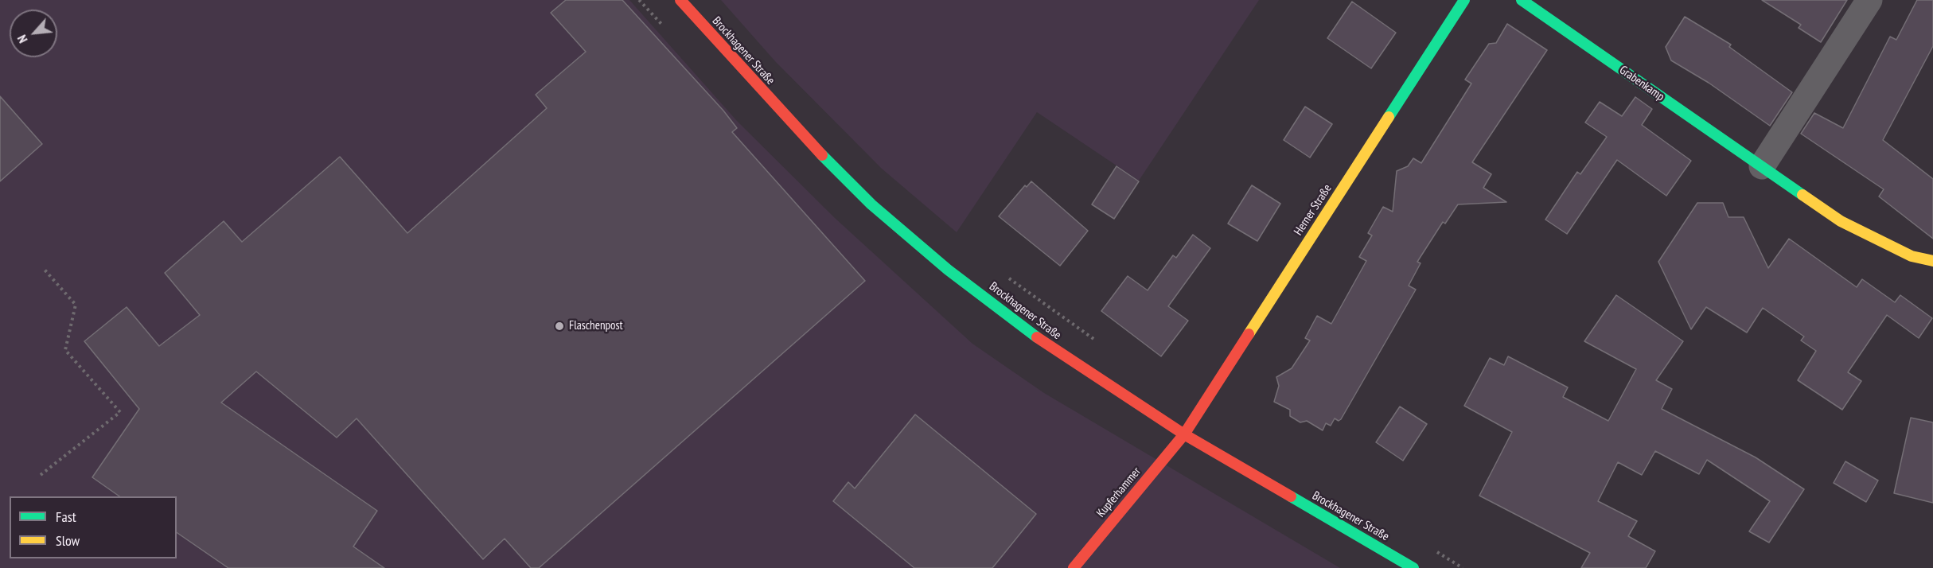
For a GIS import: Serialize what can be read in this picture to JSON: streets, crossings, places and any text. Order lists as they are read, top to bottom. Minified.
{"streets":{"street":["Brockhagener Straße","Grabenkamp","Herner Straße","Kupferhammer"]},"crossings":[["Brockhagener Straße","Herner Straße"],["Brockhagener Straße","Kupferhammer"],["Herner Straße","Kupferhammer"]],"places":["Flaschenpost"],"legend":["Fast","Slow"],"north":"bottom left"}
